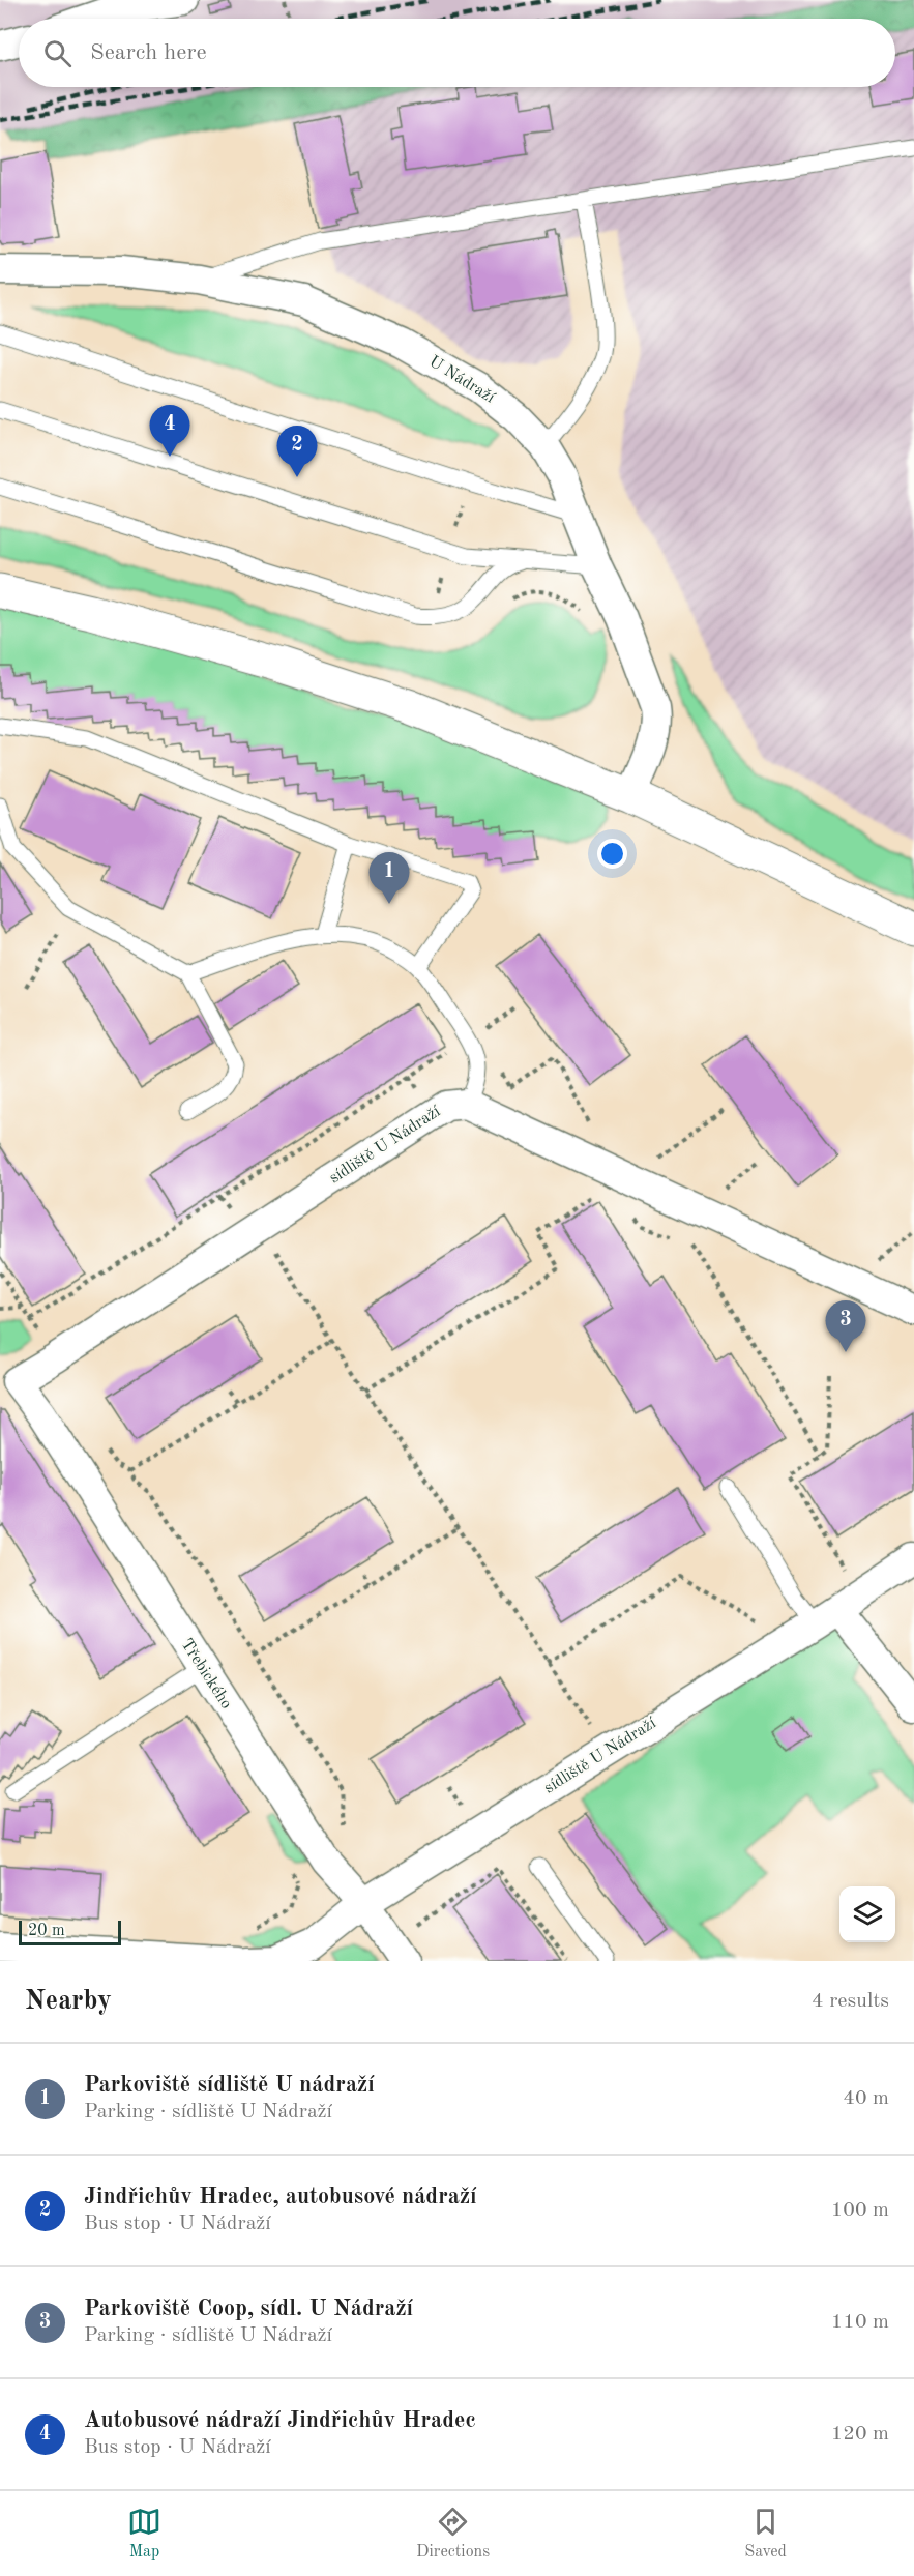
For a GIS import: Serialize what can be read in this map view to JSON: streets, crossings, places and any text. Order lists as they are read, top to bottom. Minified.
{"streets":{"street":["U Nádraží","sídliště U Nádraží","Třebického"]},"crossings":[["sídliště U Nádraží","Třebického"]],"scale_bar":"20 m","page":{"search":"Search here","pins":["4","2","1","3"],"scale":"20 m","heading":["Nearby","4 results"],"list":[{"mark":"1","name":"Parkoviště sídliště U nádraží","note":"Parking · sídliště U Nádraží","value":"40 m"},{"mark":"2","name":"Jindřichův Hradec, autobusové nádraží","note":"Bus stop · U Nádraží","value":"100 m"},{"mark":"3","name":"Parkoviště Coop, sídl. U Nádraží","note":"Parking · sídliště U Nádraží","value":"110 m"},{"mark":"4","name":"Autobusové nádraží Jindřichův Hradec","note":"Bus stop · U Nádraží","value":"120 m"}],"nav":["Map","Directions","Saved"]}}
